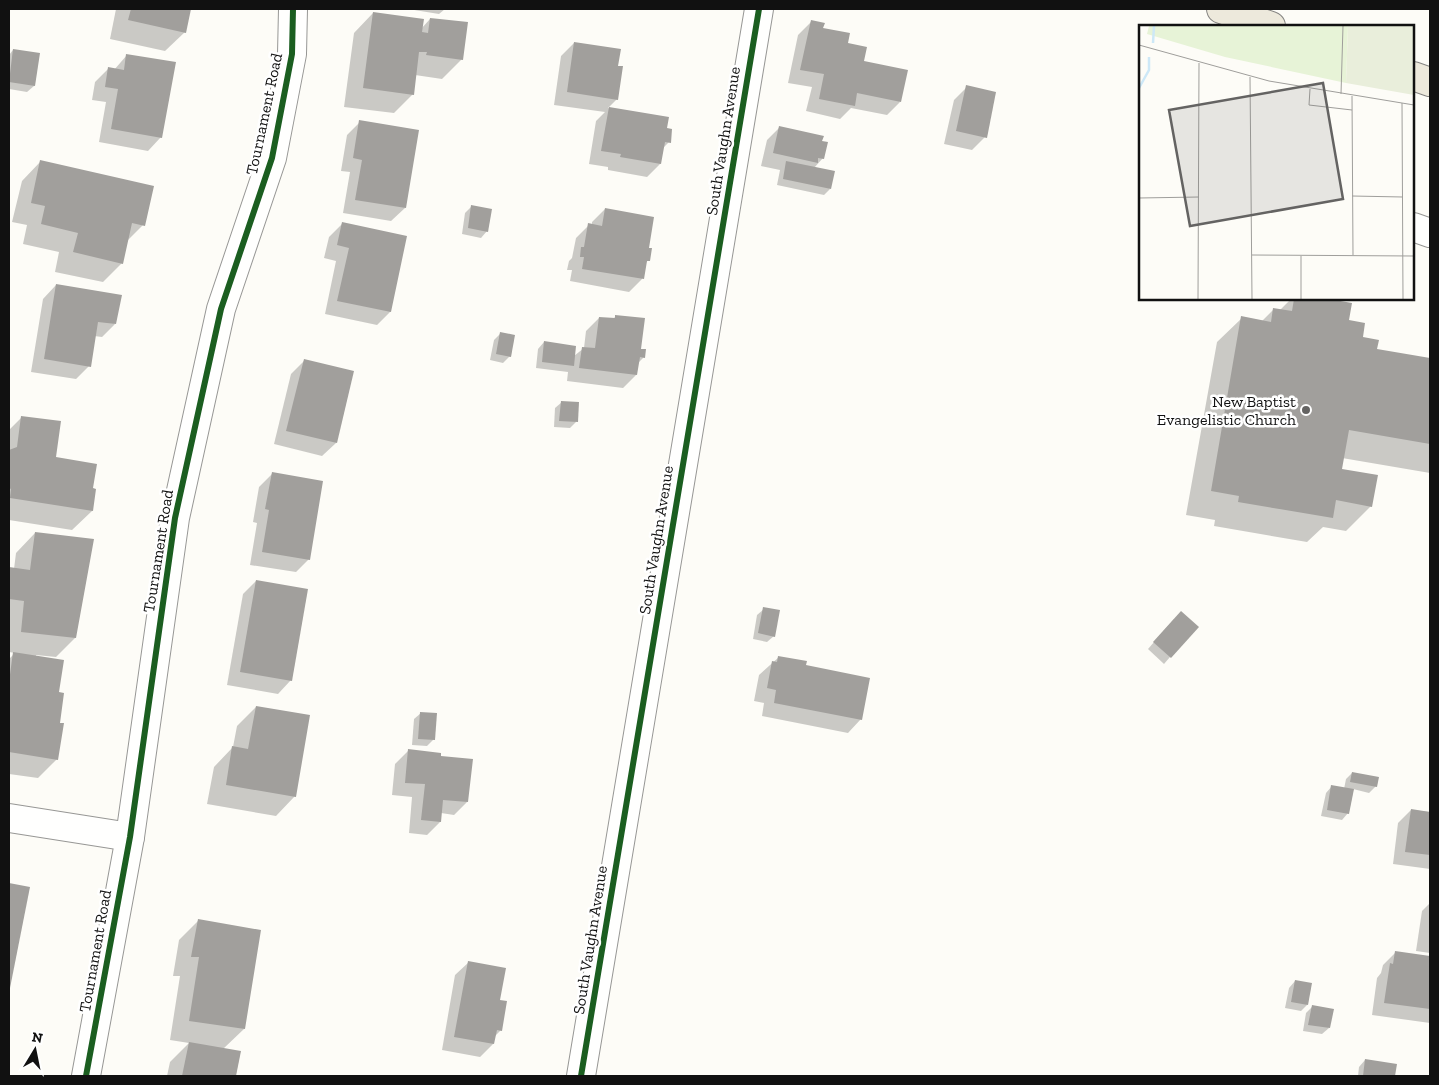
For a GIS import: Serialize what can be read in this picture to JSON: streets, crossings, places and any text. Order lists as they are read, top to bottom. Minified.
{"streets":{"street":["Tournament Road","South Vaughn Avenue"]},"places":["New Baptist Evangelistic Church"],"north":"top"}
